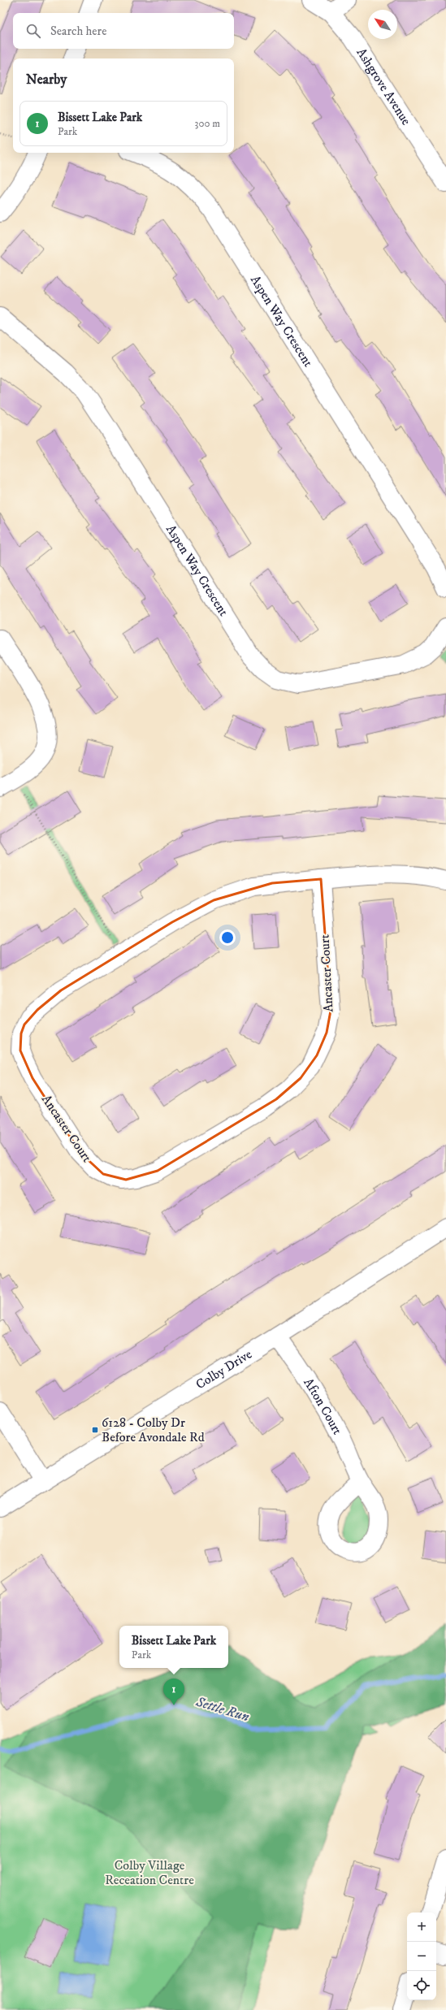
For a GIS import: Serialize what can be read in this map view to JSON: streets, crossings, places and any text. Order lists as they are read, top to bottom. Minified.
{"streets":{"street":["Ashgrove Avenue","Aspen Way Crescent","Ancaster Court","Colby Drive","Afton Court"]},"crossings":[["Colby Drive","Afton Court"]],"water":["Settle Run"],"parks":["Colby Village Receation Centre"],"places":{"transit":["6128 - Colby Dr Before Avondale Rd"]},"north":"top left","page":{"search":"Search here","heading":"Nearby","list":[{"mark":"1","name":"Bissett Lake Park","note":"Park","value":"300 m"}],"popup":["Bissett Lake Park","Park"],"pins":"1","map_buttons":["+","−"]}}
